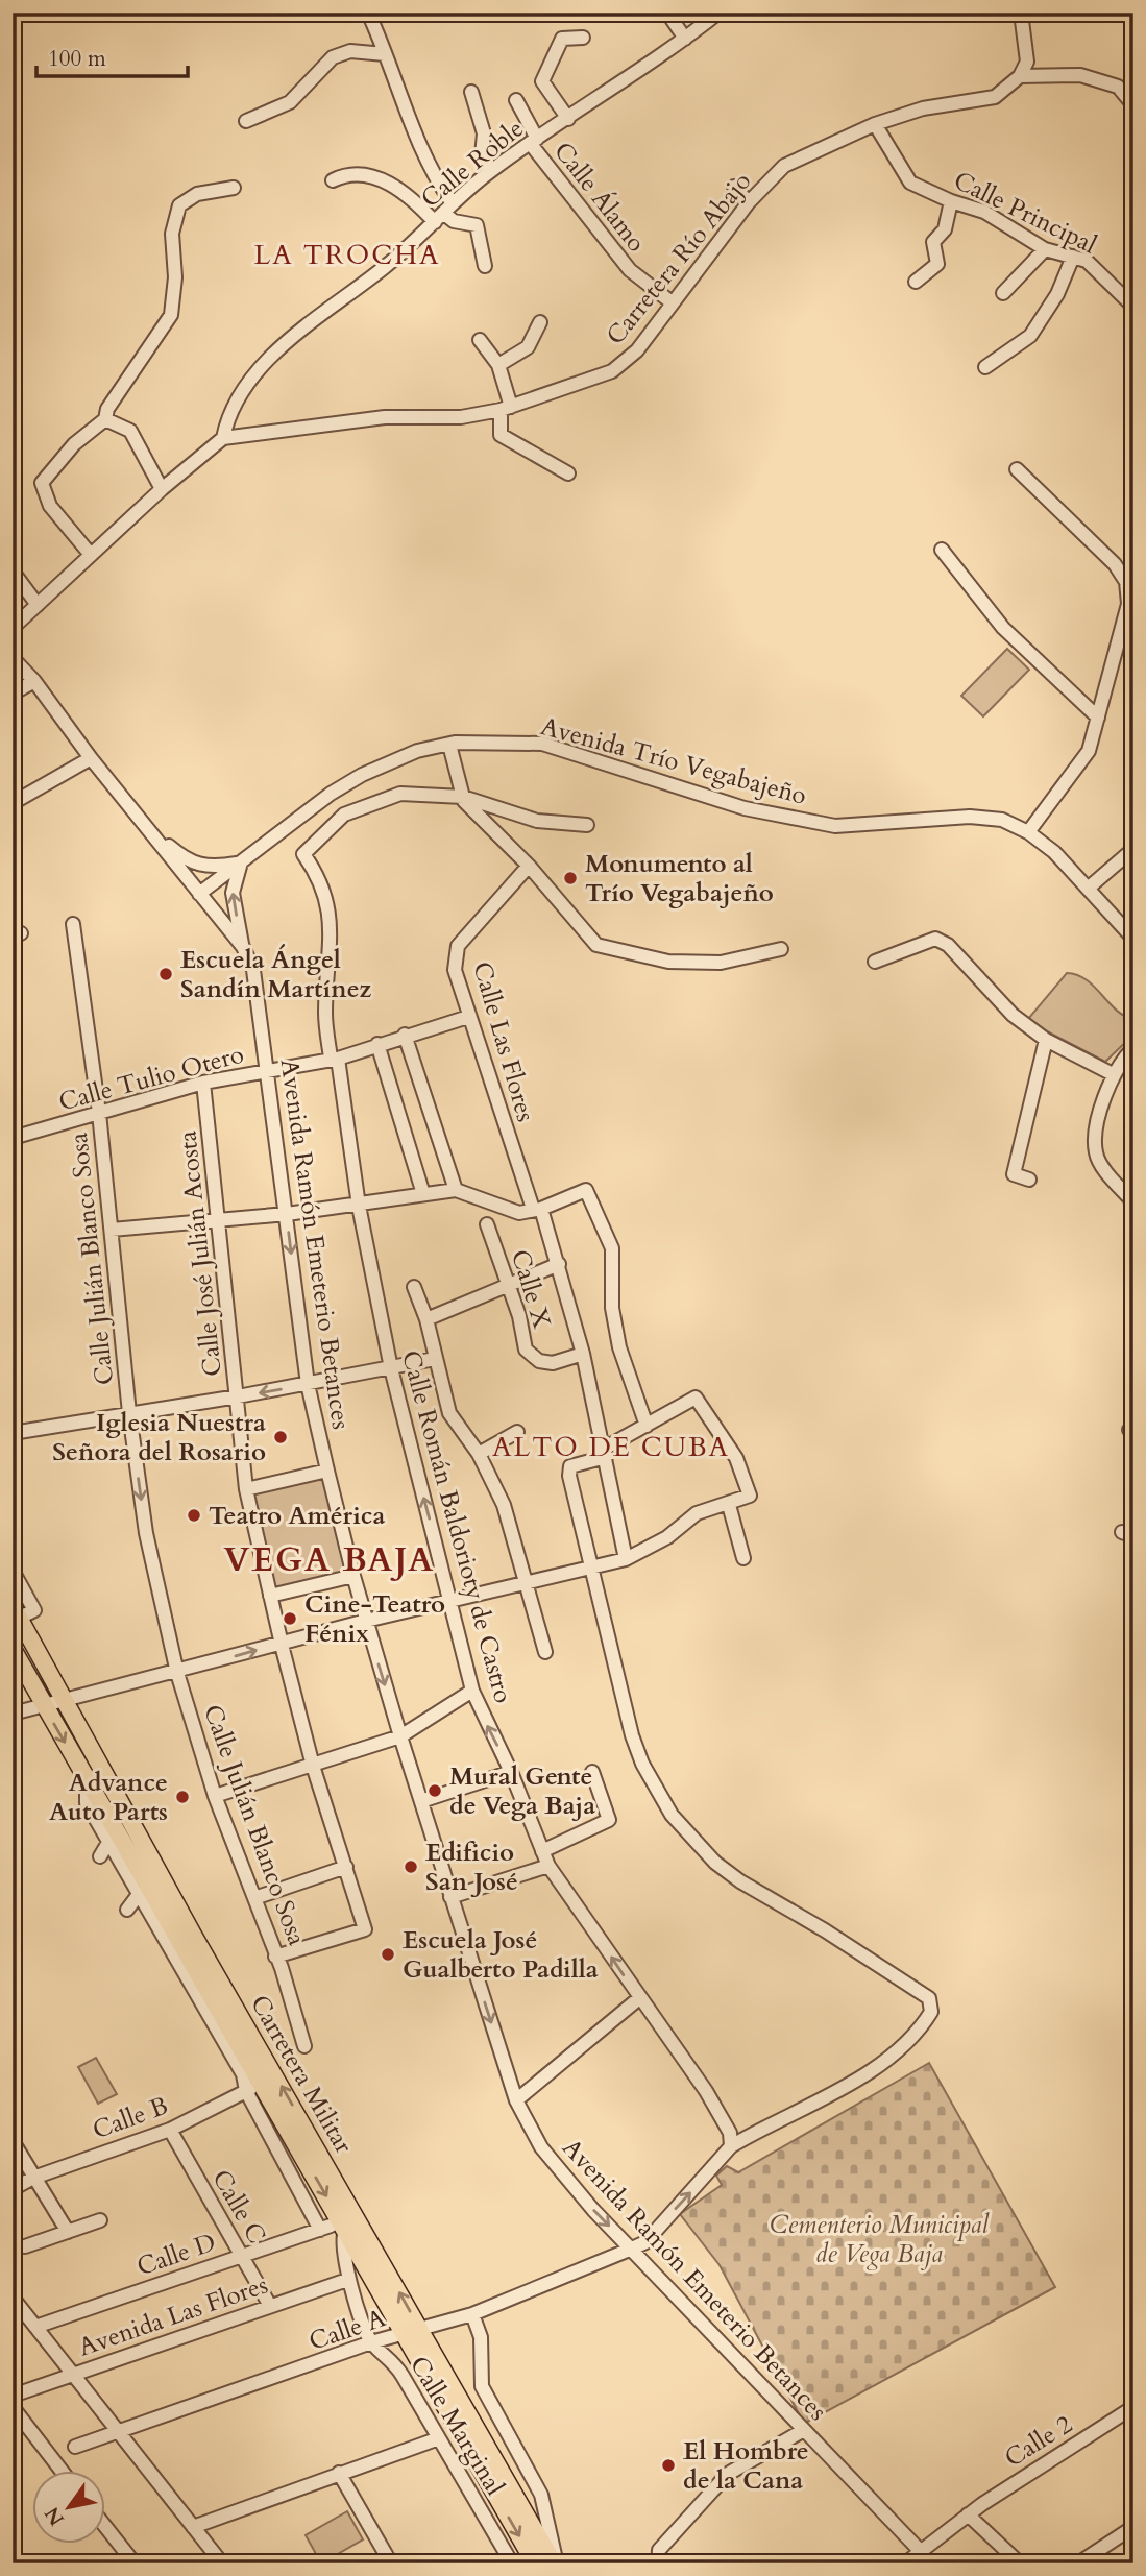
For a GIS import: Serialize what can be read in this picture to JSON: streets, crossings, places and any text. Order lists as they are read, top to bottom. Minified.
{"streets":{"main road":["Carretera Militar"],"street":["Calle Roble","Calle Álamo","Calle Principal","Carretera Río Abajo","Avenida Trío Vegabajeño","Calle Las Flores","Calle Tulio Otero","Avenida Ramón Emeterio Betances","Calle José Julián Acosta","Calle Julián Blanco Sosa","Calle X","Calle Román Baldorioty de Castro","Calle B","Calle C","Calle D","Avenida Las Flores","Calle A","Calle Marginal","Calle 2"]},"crossings":[["Calle Roble","Calle Álamo"],["Calle Roble","Carretera Río Abajo"],["Calle Álamo","Carretera Río Abajo"],["Calle Principal","Carretera Río Abajo"],["Avenida Trío Vegabajeño","Avenida Ramón Emeterio Betances"],["Calle Las Flores","Calle Tulio Otero"],["Calle Las Flores","Calle X"],["Calle Tulio Otero","Avenida Ramón Emeterio Betances"],["Calle Tulio Otero","Calle José Julián Acosta"],["Calle Tulio Otero","Calle Julián Blanco Sosa"],["Calle Tulio Otero","Calle Román Baldorioty de Castro"],["Avenida Ramón Emeterio Betances","Calle A"],["Avenida Ramón Emeterio Betances","Calle 2"],["Calle José Julián Acosta","Calle Julián Blanco Sosa"],["Carretera Militar","Calle B"],["Carretera Militar","Calle D"],["Carretera Militar","Calle A"],["Carretera Militar","Calle Marginal"],["Calle B","Calle C"],["Calle C","Calle D"],["Calle C","Avenida Las Flores"],["Calle D","Calle Marginal"],["Avenida Las Flores","Calle Marginal"],["Calle A","Calle Marginal"]],"districts":["LA TROCHA","ALTO DE CUBA","VEGA BAJA"],"parks":["Cementerio Municipal de Vega Baja"],"places":["Monumento al Trío Vegabajeño","Escuela Ángel Sandín Martínez","Iglesia Nuestra Señora del Rosario","Teatro América","Cine-Teatro Fénix","Mural Gente de Vega Baja","Advance Auto Parts","Edificio San José","Escuela José Gualberto Padilla","El Hombre de la Cana"],"scale_bar":"100 m","north":"bottom left"}
